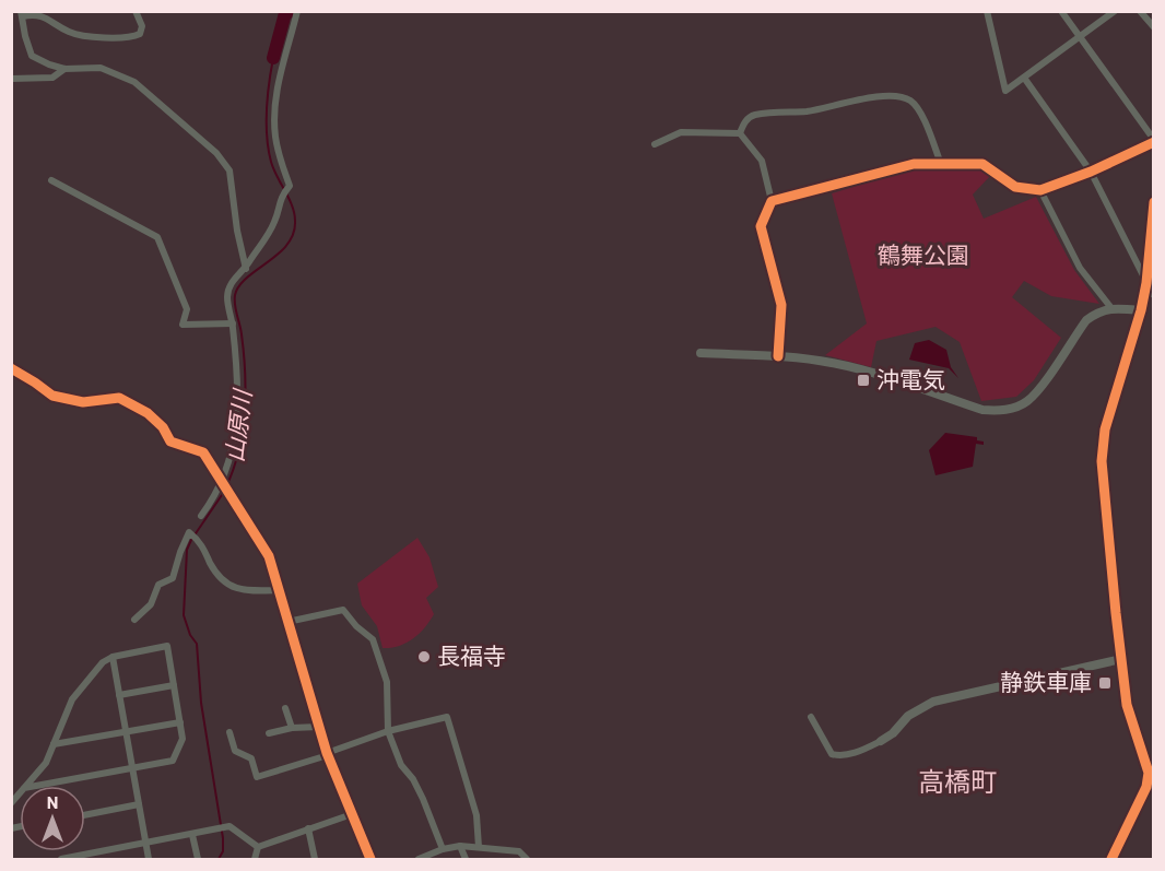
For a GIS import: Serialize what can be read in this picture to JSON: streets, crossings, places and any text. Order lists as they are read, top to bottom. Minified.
{"districts":["高橋町"],"water":["山原川"],"parks":["鶴舞公園"],"places":{"transit":["沖電気","静鉄車庫"],"other":["長福寺"]},"north":"top"}
